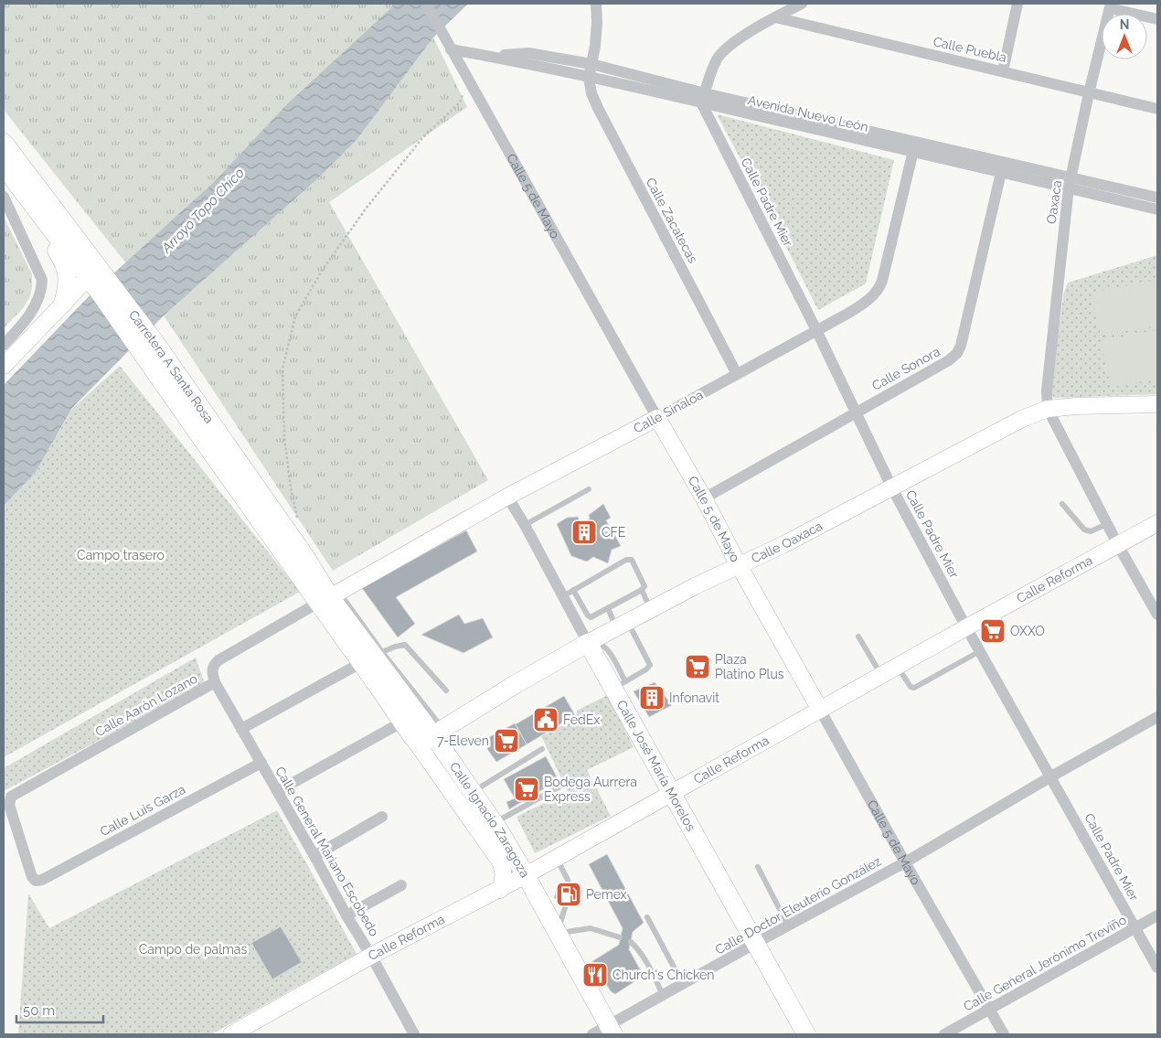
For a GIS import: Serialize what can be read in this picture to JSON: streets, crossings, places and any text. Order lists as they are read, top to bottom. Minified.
{"streets":{"main road":["Carretera A Santa Rosa","Calle Oaxaca","Calle José María Morelos","Calle Ignacio Zaragoza"],"street":["Calle Puebla","Avenida Nuevo León","Calle 5 de Mayo","Calle Padre Mier","Oaxaca","Calle Zacatecas","Calle Sonora","Calle Sinaloa","Calle Reforma","Calle Aarón Lozano","Calle Luis Garza","Calle General Mariano Escobedo","Calle Doctor Eleuterio González","Calle General Jerónimo Treviño"]},"crossings":[["Calle Puebla","Oaxaca"],["Avenida Nuevo León","Calle 5 de Mayo"],["Avenida Nuevo León","Calle Padre Mier"],["Avenida Nuevo León","Oaxaca"],["Avenida Nuevo León","Calle Zacatecas"],["Avenida Nuevo León","Calle Sonora"],["Avenida Nuevo León","Calle Sinaloa"],["Calle 5 de Mayo","Calle Sonora"],["Calle 5 de Mayo","Calle Sinaloa"],["Calle 5 de Mayo","Calle Oaxaca"],["Calle 5 de Mayo","Calle Reforma"],["Calle 5 de Mayo","Calle Doctor Eleuterio González"],["Calle 5 de Mayo","Calle General Jerónimo Treviño"],["Calle Padre Mier","Calle Sonora"],["Calle Padre Mier","Calle Sinaloa"],["Calle Padre Mier","Calle Oaxaca"],["Calle Padre Mier","Calle Reforma"],["Calle Padre Mier","Calle Doctor Eleuterio González"],["Calle Padre Mier","Calle General Jerónimo Treviño"],["Oaxaca","Calle Oaxaca"],["Calle Zacatecas","Calle Sinaloa"],["Carretera A Santa Rosa","Calle Sinaloa"],["Carretera A Santa Rosa","Calle Aarón Lozano"],["Carretera A Santa Rosa","Calle Ignacio Zaragoza"],["Calle Sinaloa","Calle Aarón Lozano"],["Calle Sinaloa","Calle José María Morelos"],["Calle Oaxaca","Calle José María Morelos"],["Calle Oaxaca","Calle Ignacio Zaragoza"],["Calle Reforma","Calle José María Morelos"],["Calle Reforma","Calle Ignacio Zaragoza"],["Calle Reforma","Calle General Mariano Escobedo"],["Calle Aarón Lozano","Calle Luis Garza"],["Calle Aarón Lozano","Calle General Mariano Escobedo"],["Calle José María Morelos","Calle Doctor Eleuterio González"],["Calle Luis Garza","Calle General Mariano Escobedo"],["Calle Ignacio Zaragoza","Calle Doctor Eleuterio González"]],"water":["Arroyo Topo Chico"],"parks":["Campo trasero","Campo de palmas"],"places":{"building":["CFE","Infonavit"],"supermarket":["OXXO","Plaza Platino Plus","7-Eleven","Bodega Aurrera Express"],"public building":["FedEx"],"fuel station":["Pemex"],"restaurant":["Church's Chicken"]},"scale_bar":"50 m","north":"top"}
